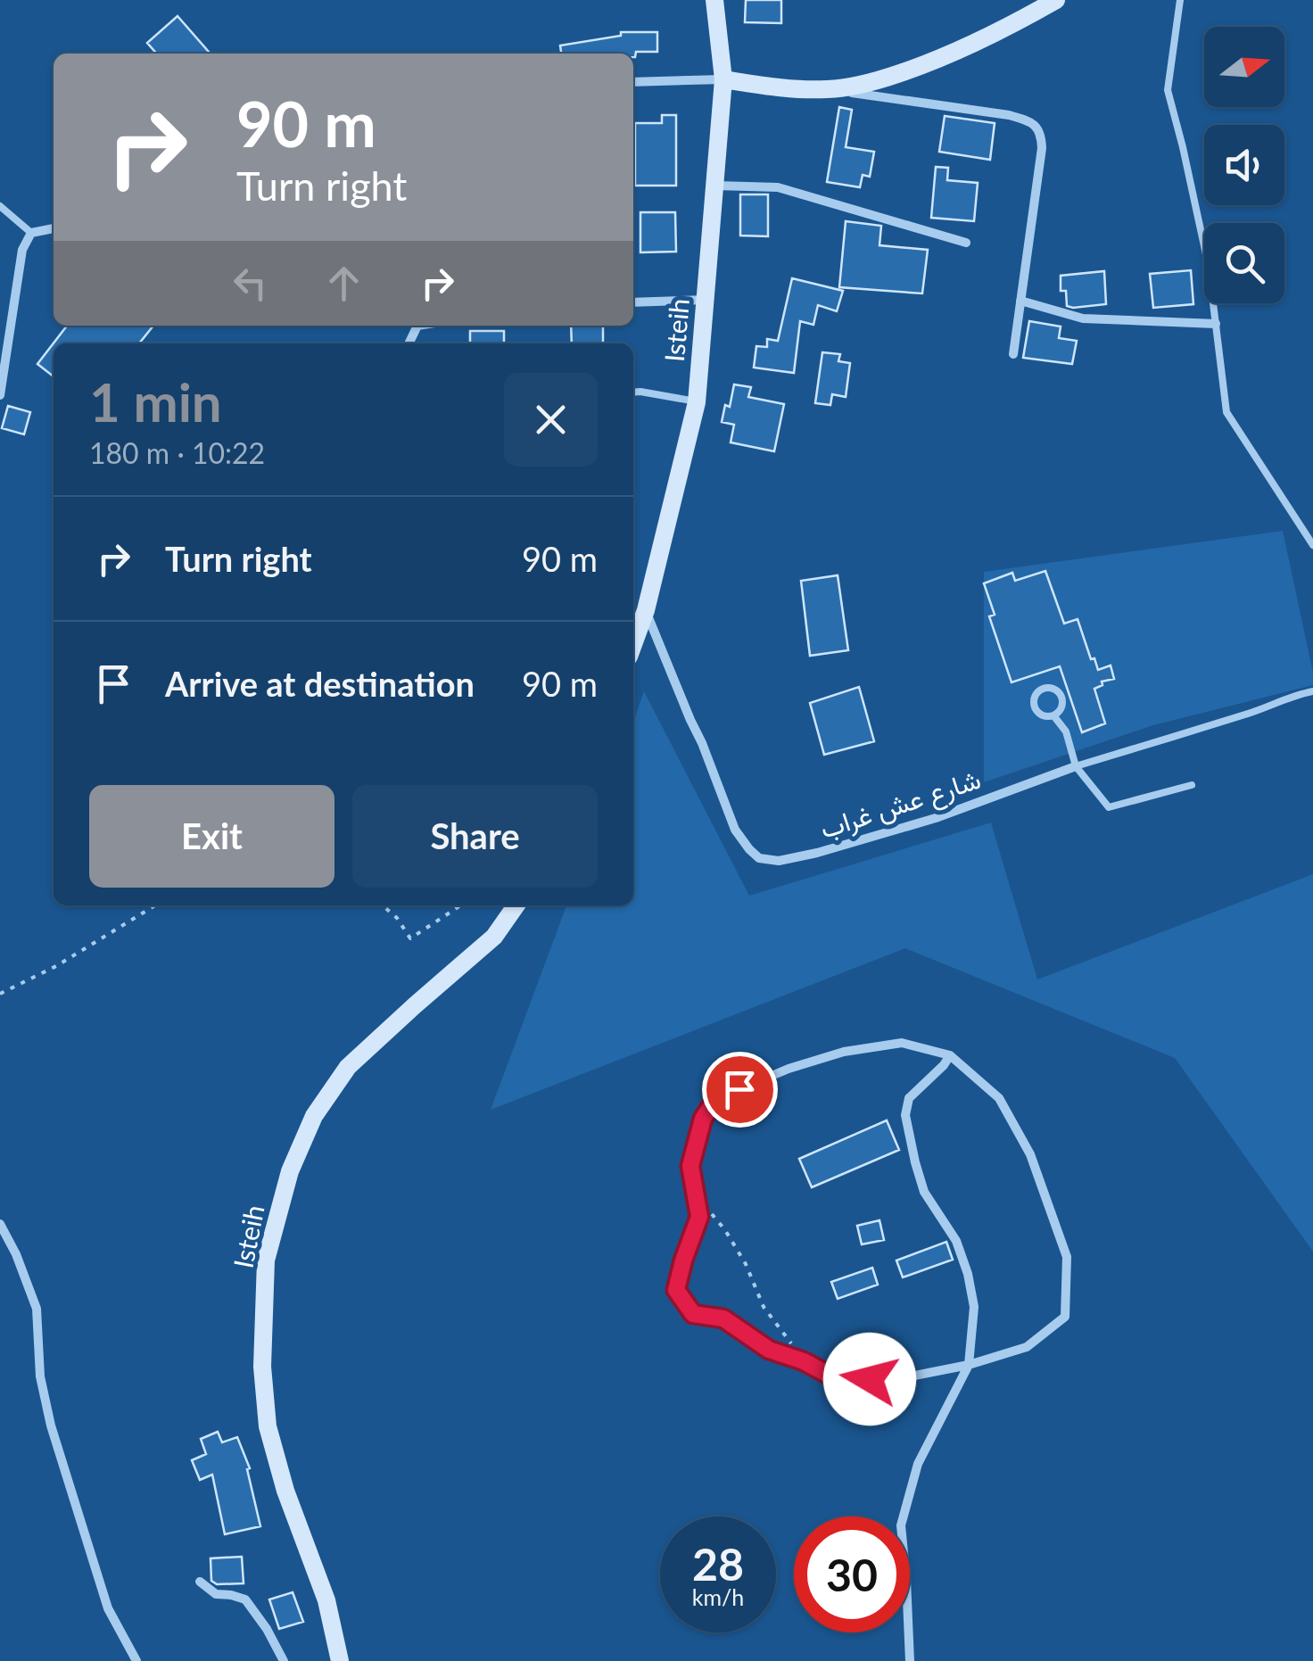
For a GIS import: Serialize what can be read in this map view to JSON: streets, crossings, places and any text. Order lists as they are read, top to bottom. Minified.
{"streets":{"street":["Isteih","شارع عش غراب"]},"crossings":[["Isteih","شارع عش غراب"]],"north":"right","page":{"turn":["90 m","Turn right"],"heading":["1 min","180 m · 10:22"],"list":[{"name":"Turn right","value":"90 m"},{"name":"Arrive at destination","value":"90 m"}],"buttons":["Exit","Share"],"speed":"28 km/h","limit":"30"}}
